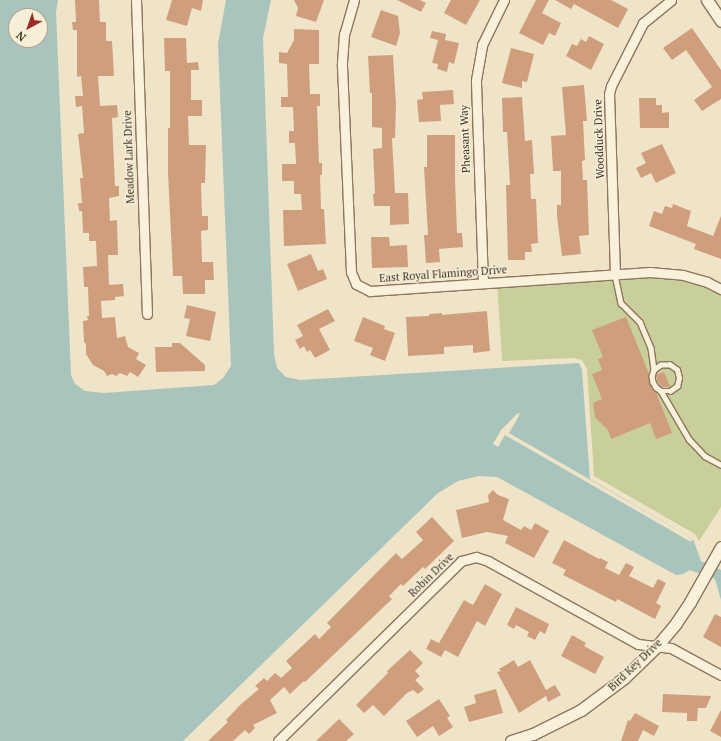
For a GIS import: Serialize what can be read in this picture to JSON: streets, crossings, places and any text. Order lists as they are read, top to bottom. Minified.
{"streets":{"street":["Pheasant Way","Woodduck Drive","Meadow Lark Drive","East Royal Flamingo Drive","Robin Drive","Bird Key Drive"]},"crossings":[["Pheasant Way","East Royal Flamingo Drive"],["Woodduck Drive","East Royal Flamingo Drive"],["Robin Drive","Bird Key Drive"]],"north":"bottom left"}
